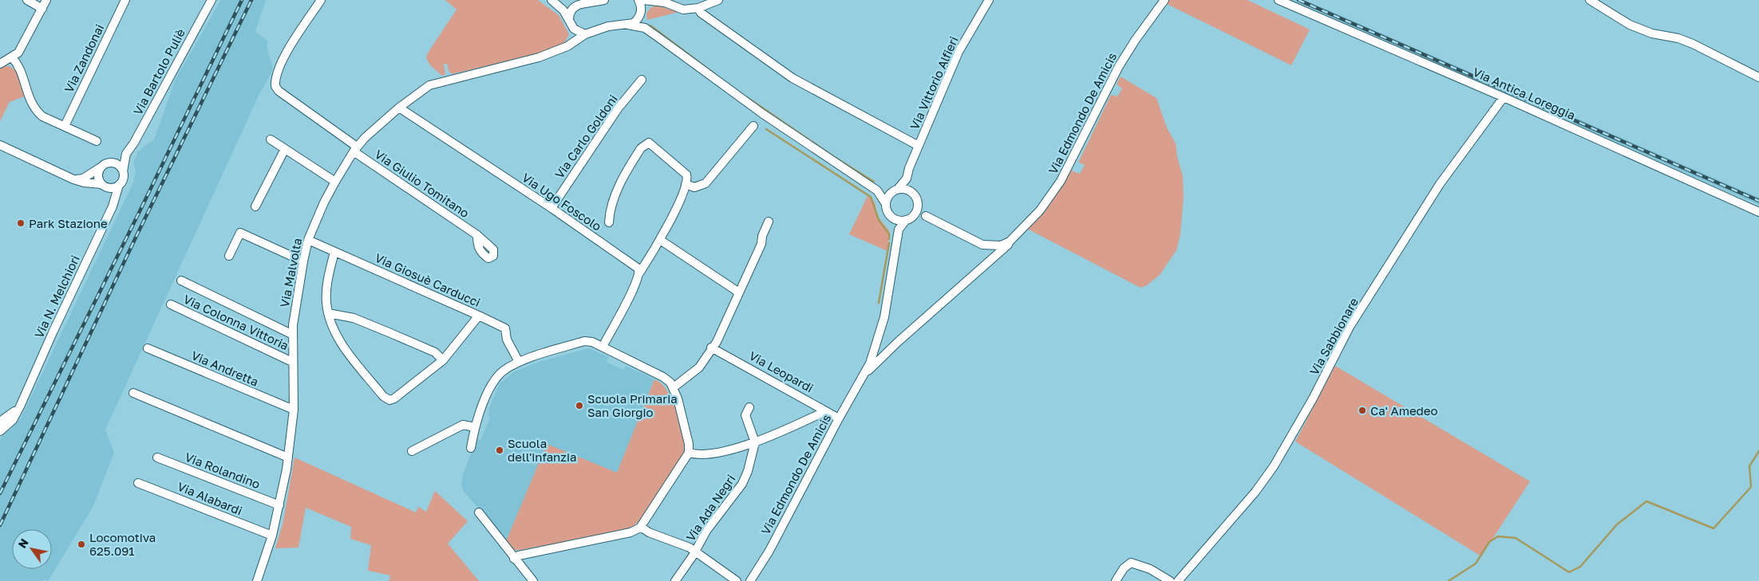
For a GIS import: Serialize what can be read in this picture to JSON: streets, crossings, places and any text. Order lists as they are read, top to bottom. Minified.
{"streets":{"street":["Via Zandonai","Via Bartolo Puliè","Via Vittorio Alfieri","Via Antica Loreggia","Via Edmondo De Amicis","Via Carlo Goldoni","Via Giulio Tomitano","Via Ugo Foscolo","Via Malvolta","Via Giosuè Carducci","Via N. Melchiori","Via Colonna Vittoria","Via Sabbionare","Via Andretta","Via Leopardi","Via Rolandino","Via Alabardi","Via Ada Negri"]},"crossings":[["Via Bartolo Puliè","Via N. Melchiori"],["Via Antica Loreggia","Via Sabbionare"],["Via Edmondo De Amicis","Via Leopardi"],["Via Carlo Goldoni","Via Ugo Foscolo"],["Via Giulio Tomitano","Via Malvolta"],["Via Ugo Foscolo","Via Malvolta"],["Via Malvolta","Via Giosuè Carducci"],["Via Malvolta","Via Colonna Vittoria"],["Via Malvolta","Via Andretta"],["Via Malvolta","Via Rolandino"],["Via Malvolta","Via Alabardi"]],"places":["Park Stazione","Scuola Primaria San Giorgio","Ca' Amedeo","Scuola dell'infanzia","Locomotiva 625.091"],"north":"top left"}
